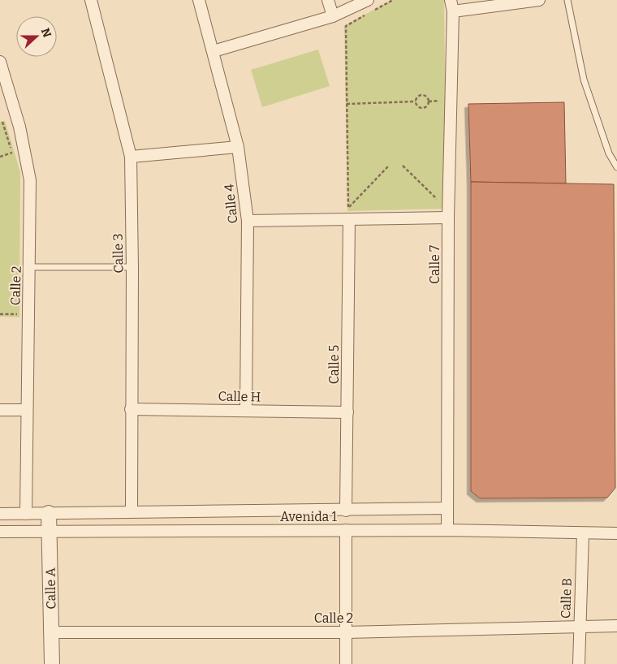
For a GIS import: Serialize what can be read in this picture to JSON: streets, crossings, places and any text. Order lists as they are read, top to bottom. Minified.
{"streets":{"street":["Calle 4","Calle 3","Calle 7","Calle 2","Calle 5","Calle H","Avenida 1","Calle A","Calle B"]},"crossings":[["Calle 4","Calle H"],["Calle 3","Calle H"],["Calle 3","Avenida 1"],["Calle 7","Avenida 1"],["Calle 2","Avenida 1"],["Calle 2","Calle A"],["Calle 2","Calle B"],["Calle 5","Calle H"],["Calle 5","Avenida 1"],["Avenida 1","Calle A"],["Avenida 1","Calle B"]],"north":"right"}
